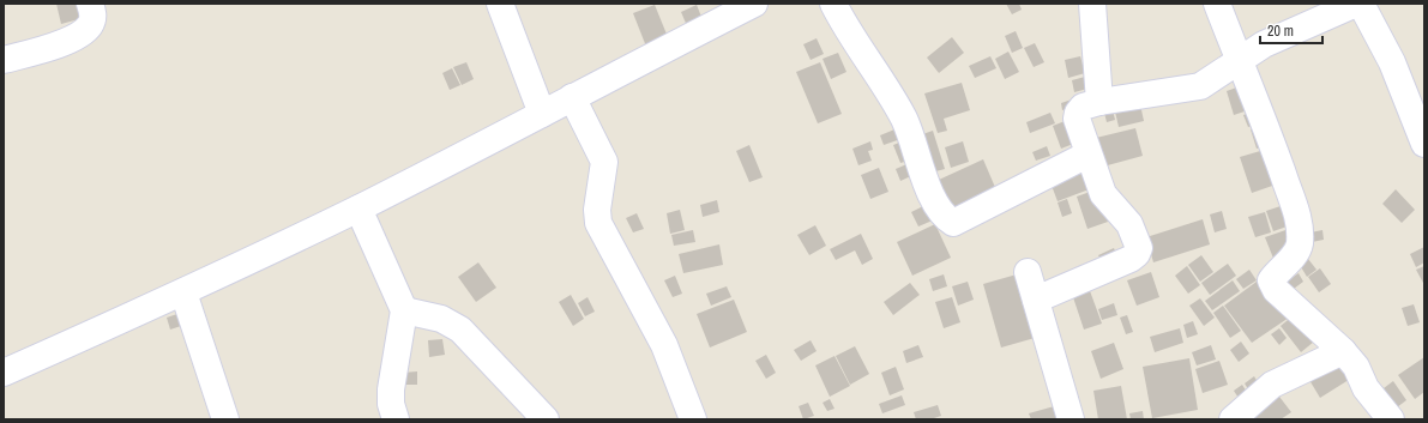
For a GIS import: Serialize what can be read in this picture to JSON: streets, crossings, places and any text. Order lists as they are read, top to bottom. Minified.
{"scale_bar":"20 m"}
